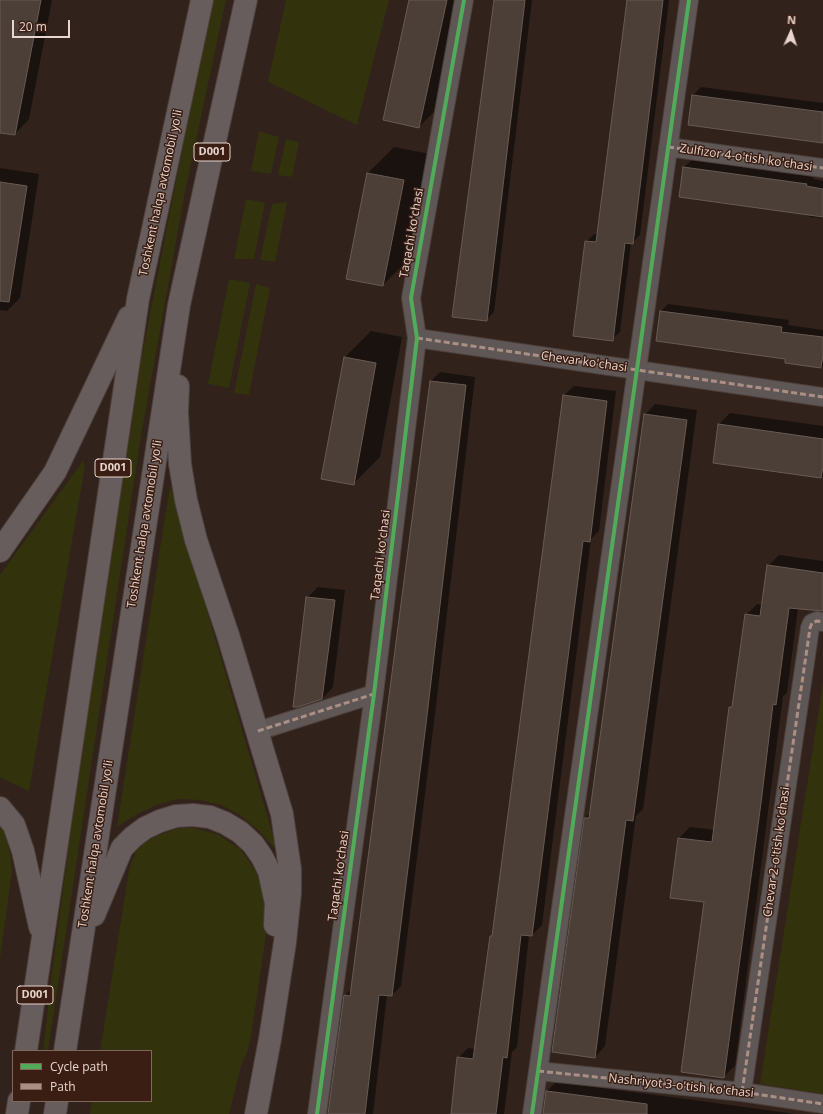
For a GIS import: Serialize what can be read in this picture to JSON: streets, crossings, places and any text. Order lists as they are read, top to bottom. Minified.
{"streets":{"highway":["D001","Toshkent halqa avtomobil yo'li"],"street":["Zulfizor 4-o'tish ko'chasi","Taqachi koʻchasi","Chevar ko'chasi","Chevar 2-o'tish ko'chasi","Nashriyot 3-o'tish ko'chasi"]},"crossings":[["Taqachi koʻchasi","Chevar ko'chasi"],["Chevar 2-o'tish ko'chasi","Nashriyot 3-o'tish ko'chasi"]],"legend":["Cycle path","Path"],"scale_bar":"20 m","north":"top"}
